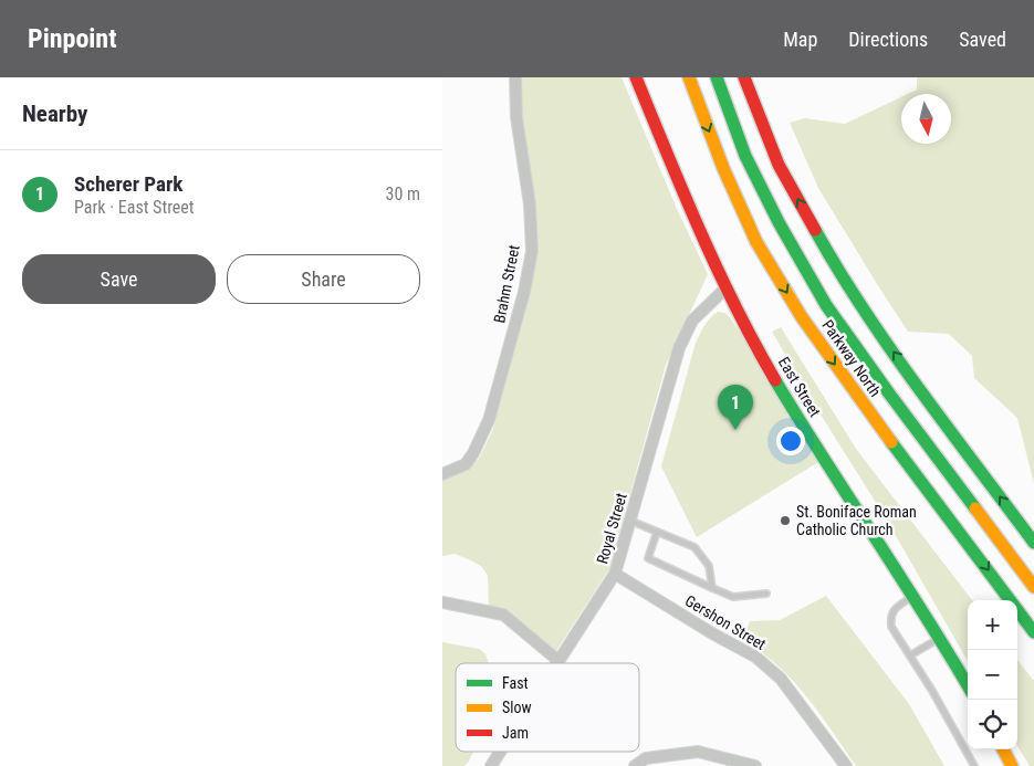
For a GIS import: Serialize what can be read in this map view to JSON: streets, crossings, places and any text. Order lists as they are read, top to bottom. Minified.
{"streets":{"main road":["Parkway North","East Street"],"street":["Brahm Street","Royal Street","Gershon Street"]},"crossings":[["East Street","Royal Street"],["Royal Street","Gershon Street"]],"places":["St. Boniface Roman Catholic Church"],"legend":["Fast","Slow","Jam"],"north":"bottom","page":{"header":"Pinpoint","nav":["Map","Directions","Saved"],"heading":"Nearby","list":[{"mark":"1","name":"Scherer Park","note":"Park · East Street","value":"30 m"}],"buttons":["Save","Share"],"pins":"1","map_buttons":["+","−"]}}
